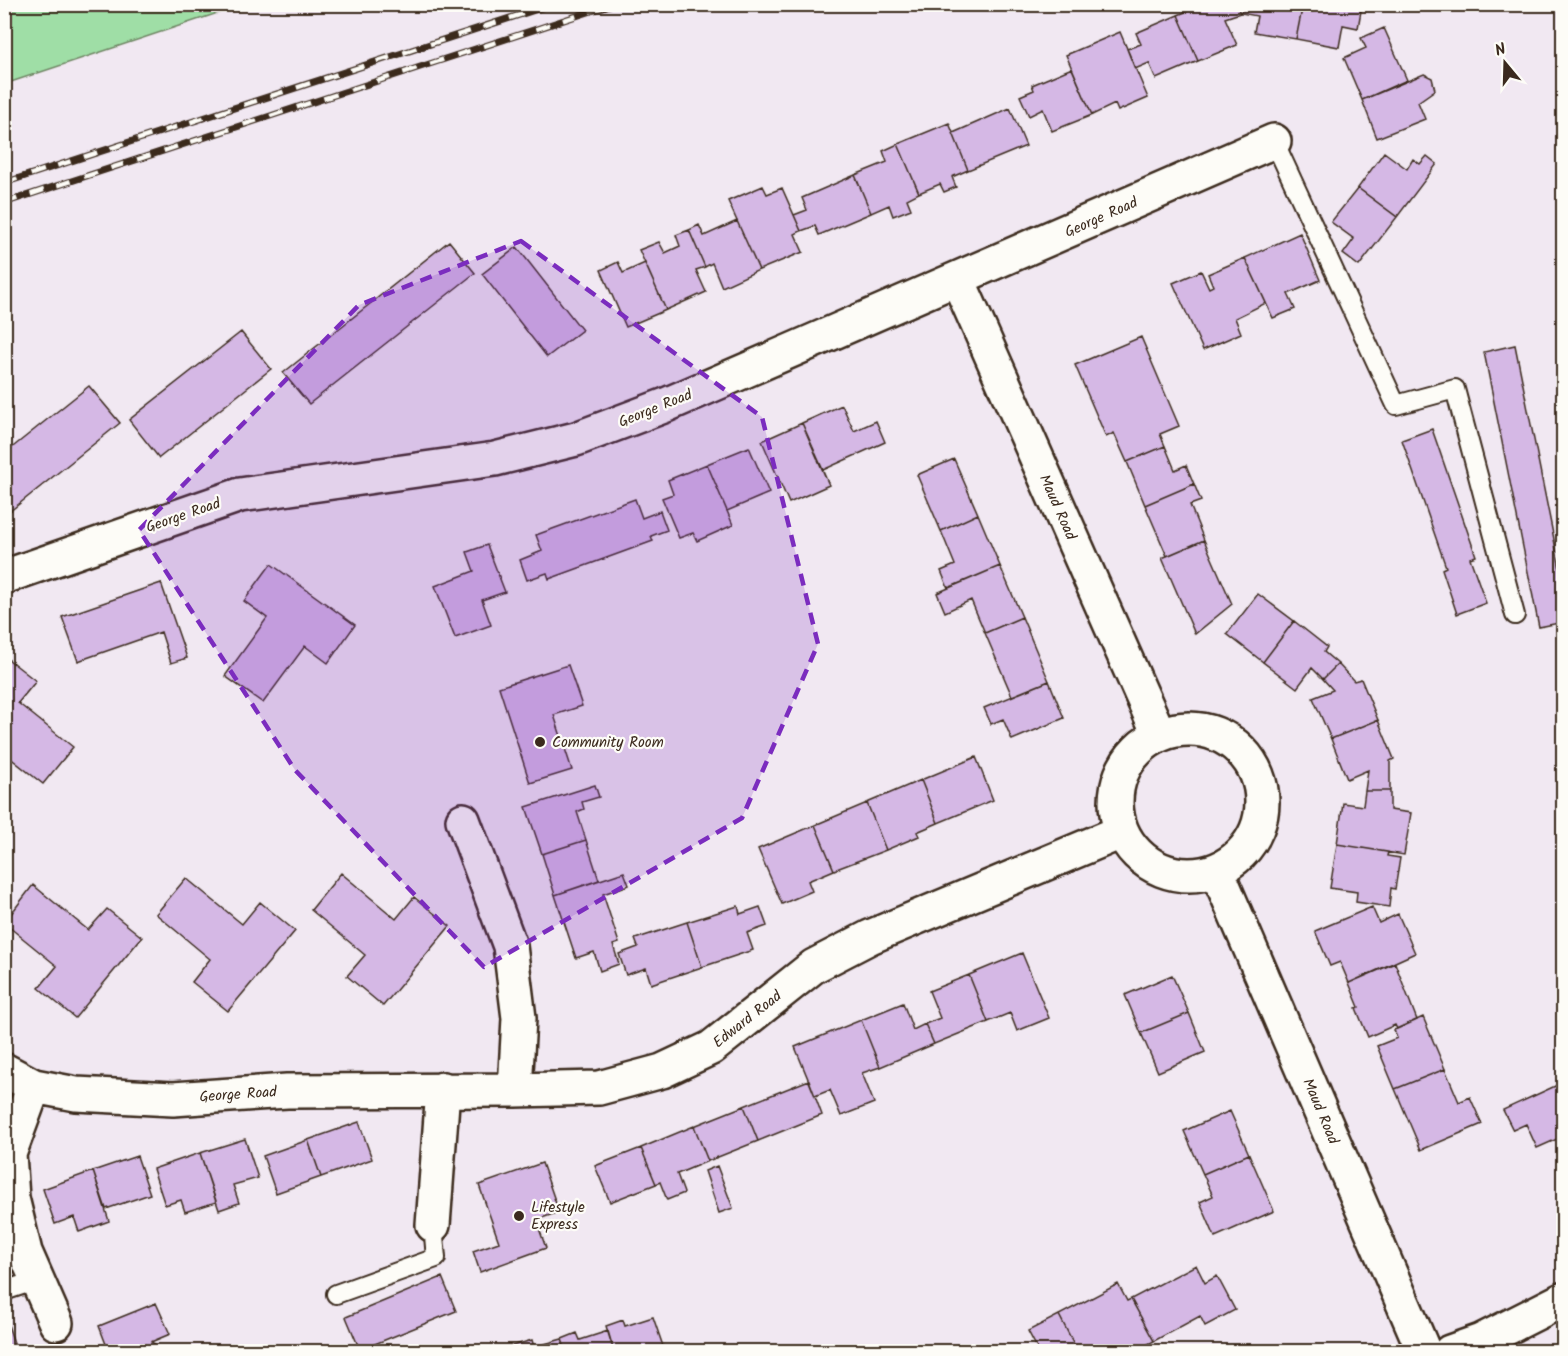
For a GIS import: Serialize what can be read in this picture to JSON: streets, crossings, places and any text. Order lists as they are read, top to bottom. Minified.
{"streets":{"street":["George Road","Maud Road","Edward Road"]},"crossings":[["George Road","Maud Road"],["George Road","Edward Road"],["Maud Road","Edward Road"]],"places":["Community Room","Lifestyle Express"],"north":"top"}
